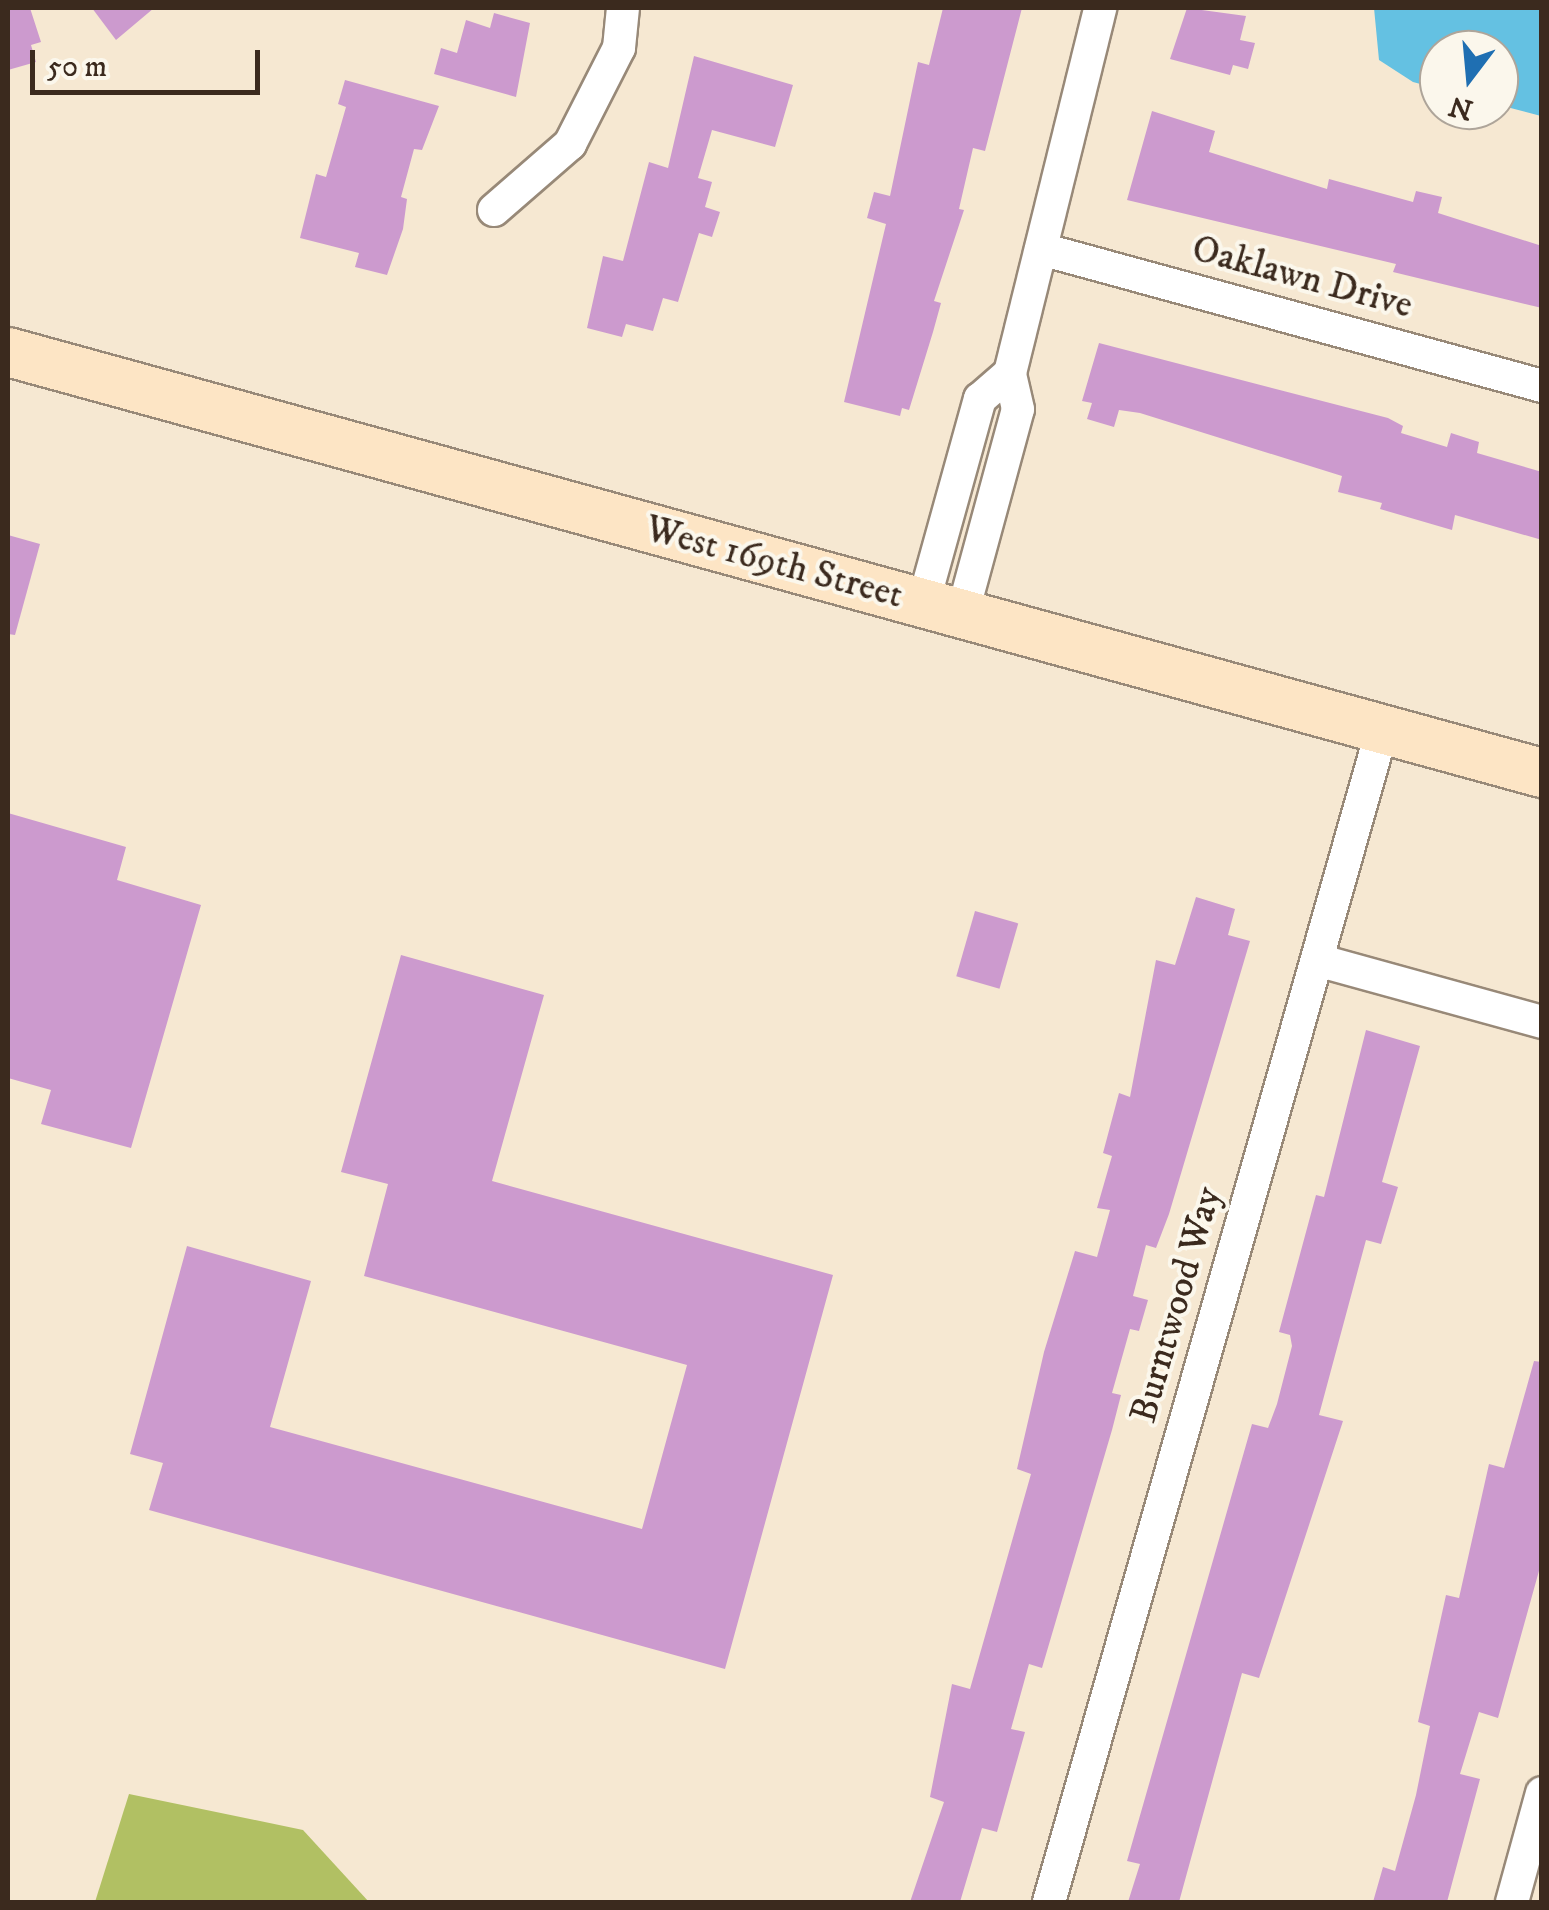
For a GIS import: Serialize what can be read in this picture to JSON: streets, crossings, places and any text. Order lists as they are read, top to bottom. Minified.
{"streets":{"street":["Oaklawn Drive","West 169th Street","Burntwood Way"]},"crossings":[["West 169th Street","Burntwood Way"]],"scale_bar":"50 m","north":"bottom"}
